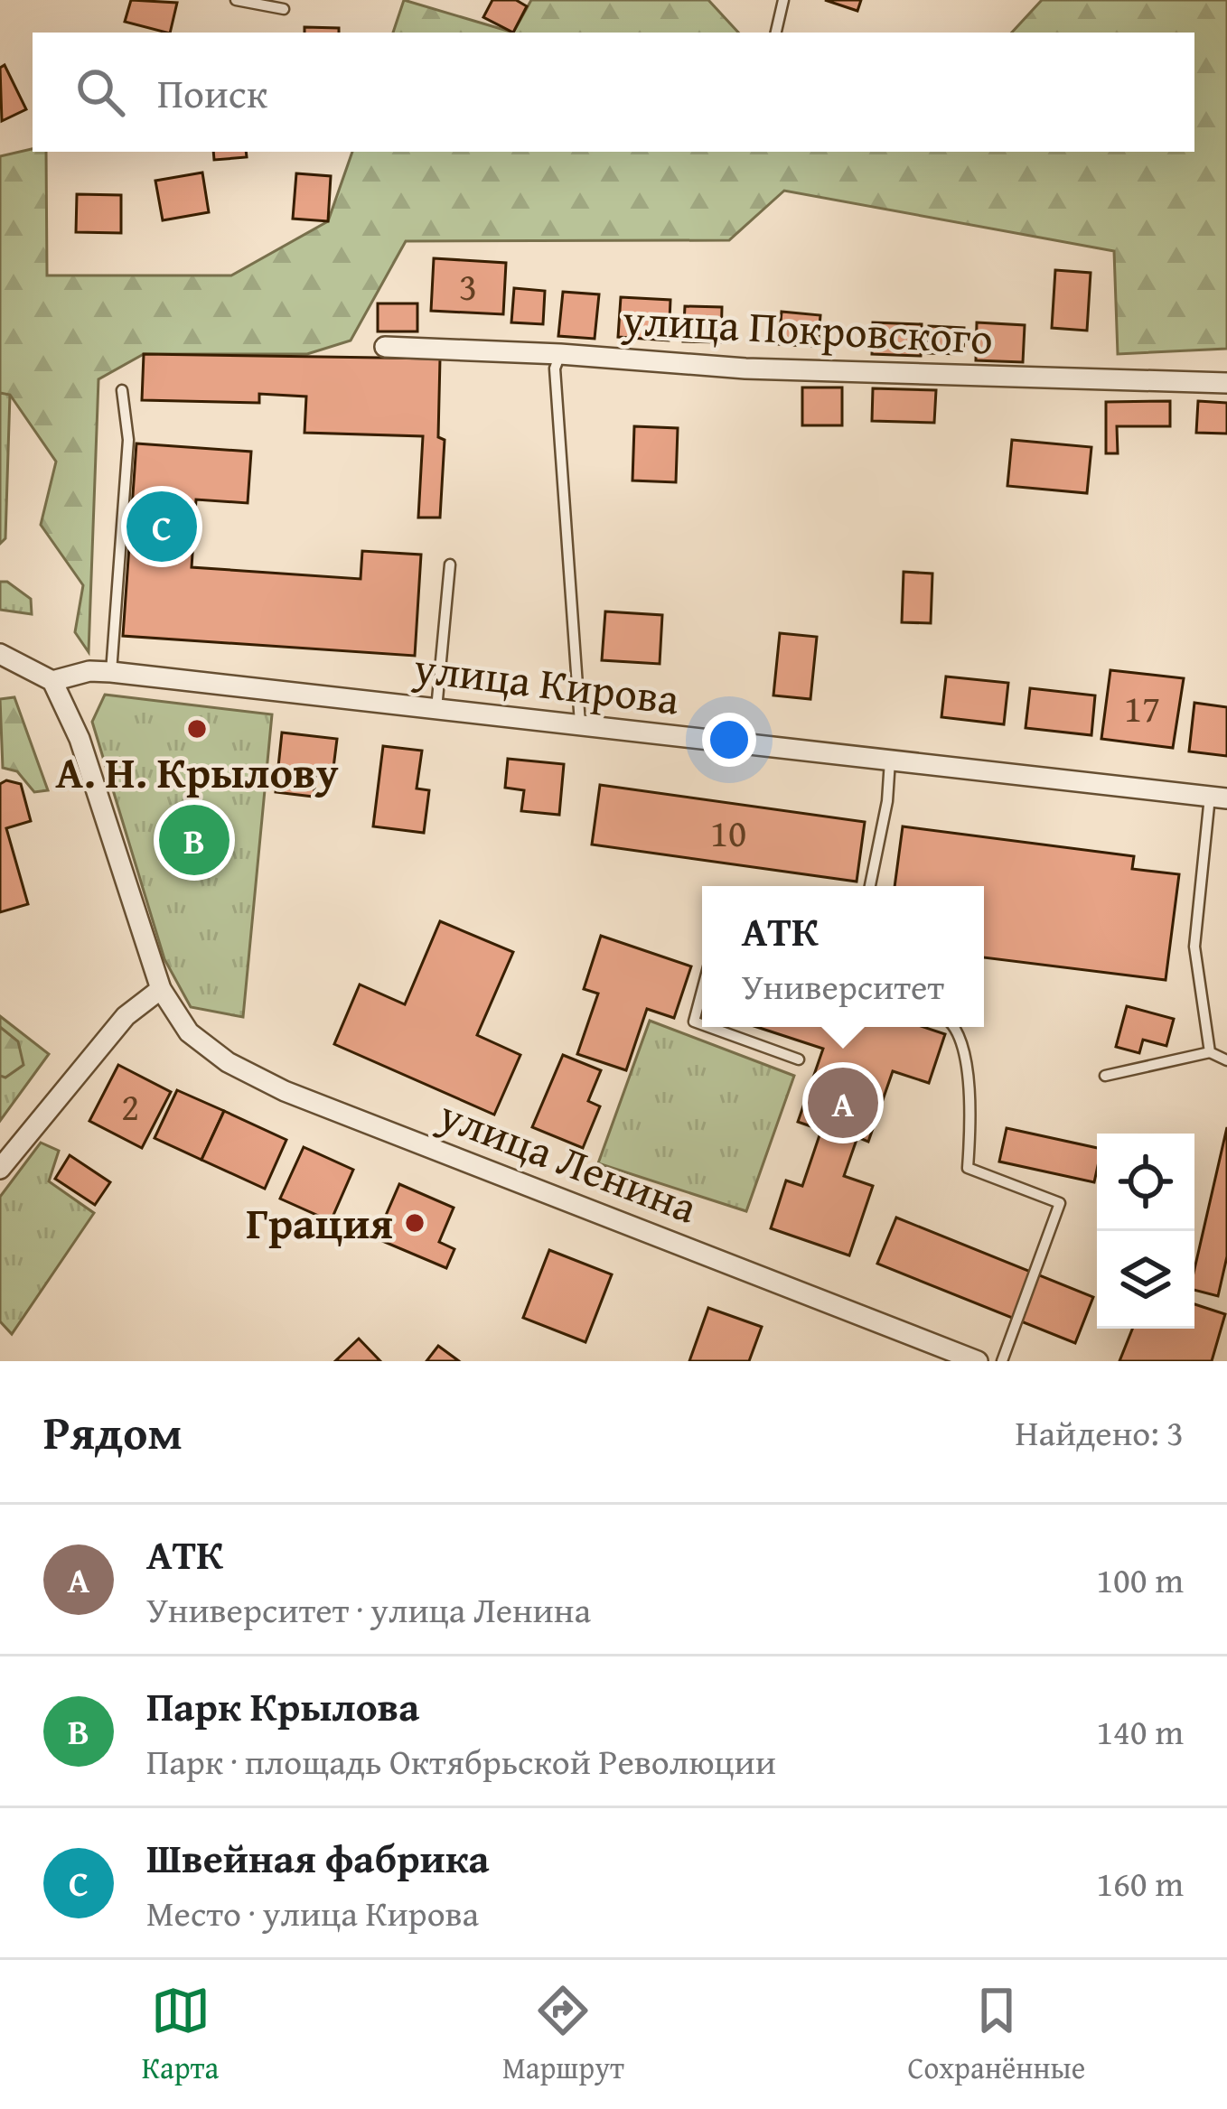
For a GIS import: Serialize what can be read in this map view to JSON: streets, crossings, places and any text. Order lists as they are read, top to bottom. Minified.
{"streets":{"street":["улица Покровского","улица Кирова","улица Ленина"]},"crossings":[["улица Кирова","улица Ленина"]],"places":["А. Н. Крылову","Грация"],"house_numbers":["3","17","10","2"],"page":{"search":"Поиск","pins":["C","B","A"],"popup":["АТК","Университет"],"heading":["Рядом","Найдено: 3"],"list":[{"mark":"A","name":"АТК","note":"Университет · улица Ленина","value":"100 m"},{"mark":"B","name":"Парк Крылова","note":"Парк · площадь Октябрьской Революции","value":"140 m"},{"mark":"C","name":"Швейная фабрика","note":"Место · улица Кирова","value":"160 m"}],"nav":["Карта","Маршрут","Сохранённые"]}}
